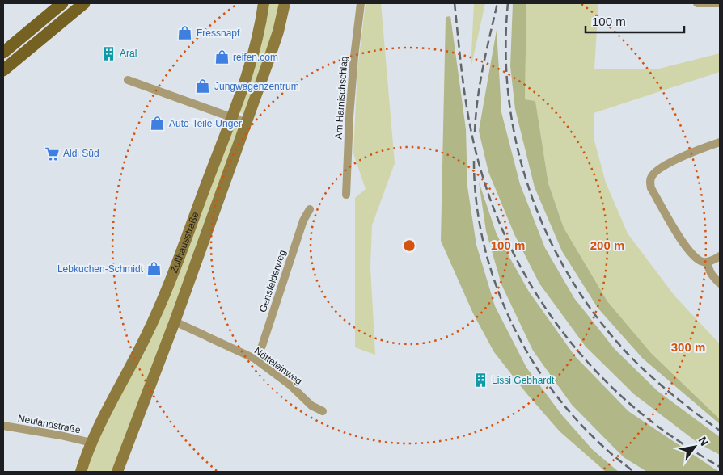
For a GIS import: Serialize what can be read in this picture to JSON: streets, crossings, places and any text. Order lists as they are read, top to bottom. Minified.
{"streets":{"main road":["Zollhausstraße"],"street":["Am Harnischschlag","Gensfelderweg","Nötteleinweg","Neulandstraße"]},"crossings":[["Zollhausstraße","Nötteleinweg"],["Zollhausstraße","Neulandstraße"],["Gensfelderweg","Nötteleinweg"]],"places":{"shop":["Fressnapf","reifen.com","Jungwagenzentrum","Auto-Teile-Unger","Lebkuchen-Schmidt"],"building":["Aral","Lissi Gebhardt"],"supermarket":["Aldi Süd"]},"scale_bar":"100 m","north":"top right","rings":["100 m","200 m","300 m"]}
